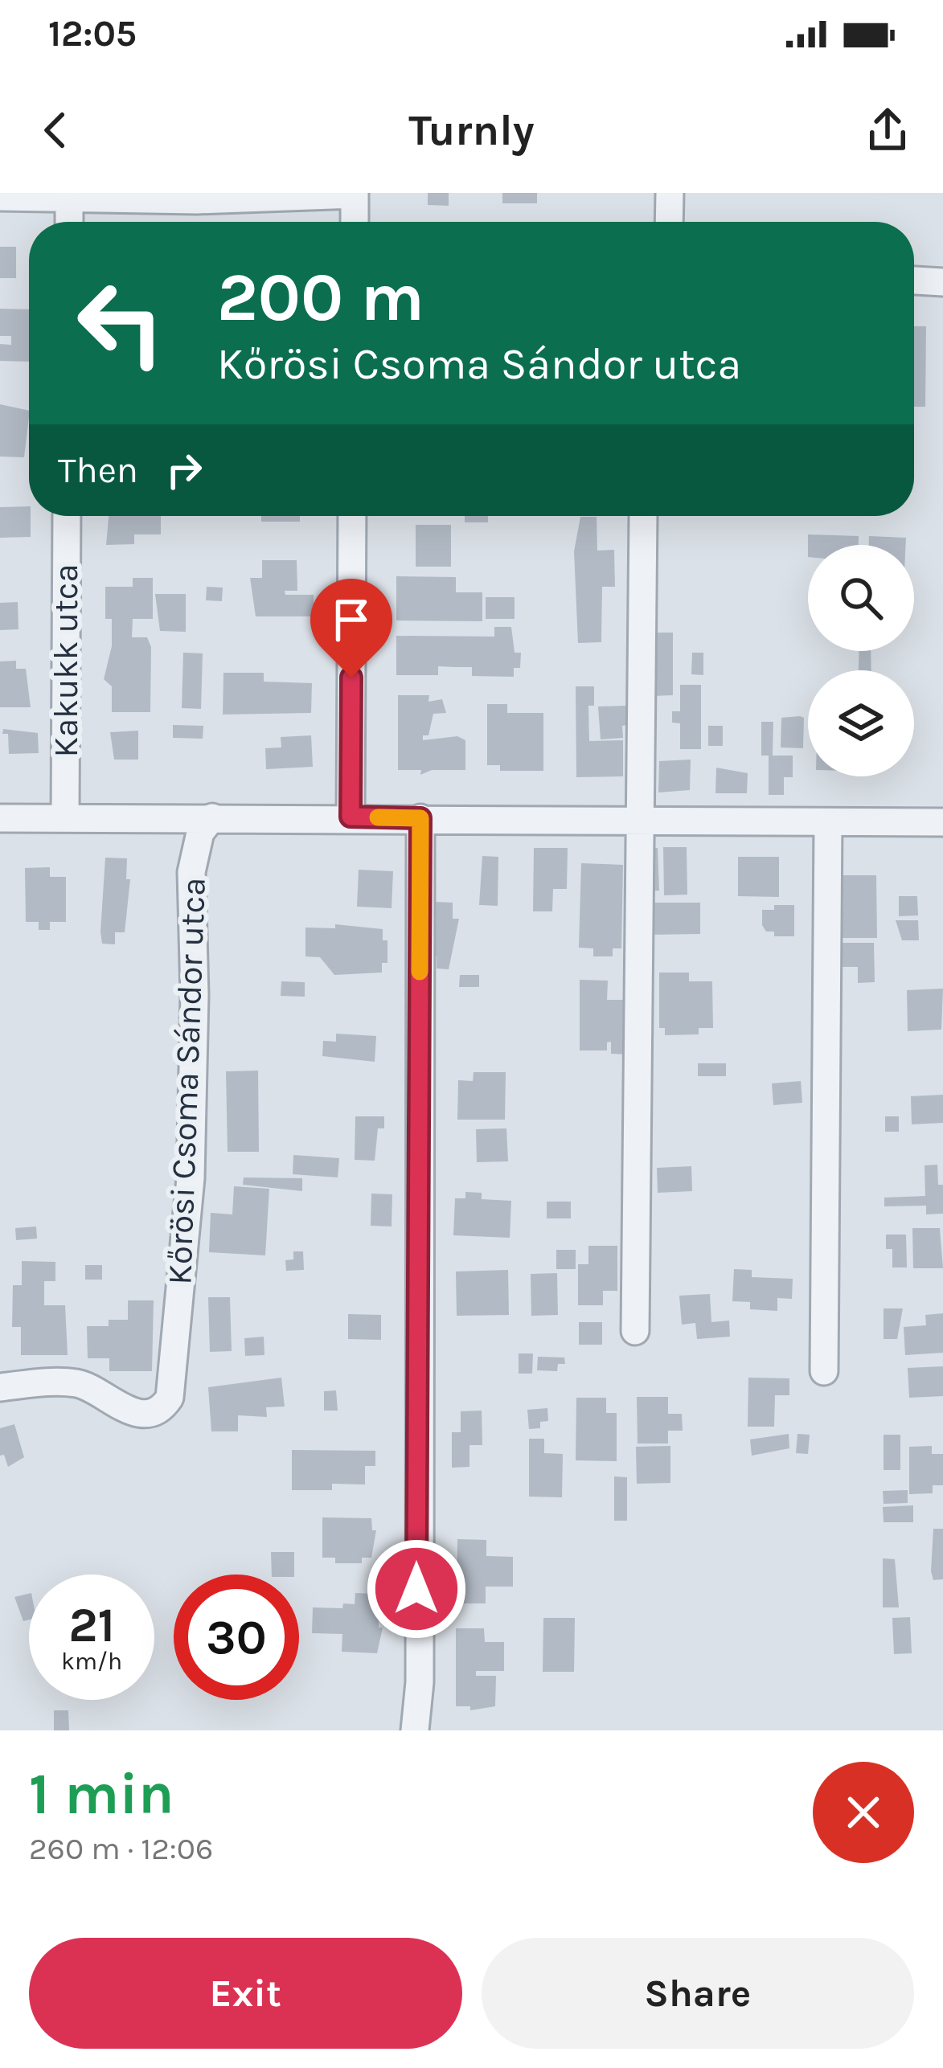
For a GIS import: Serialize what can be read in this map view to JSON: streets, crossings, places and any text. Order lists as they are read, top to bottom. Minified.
{"streets":{"street":["Kakukk utca","Kőrösi Csoma Sándor utca"]},"page":{"status":"12:05","header":"Turnly","turn":["200 m","Kőrösi Csoma Sándor utca"],"then":"Then","speed":"21 km/h","limit":"30","heading":["1 min","260 m · 12:06"],"buttons":["Exit","Share"]}}
